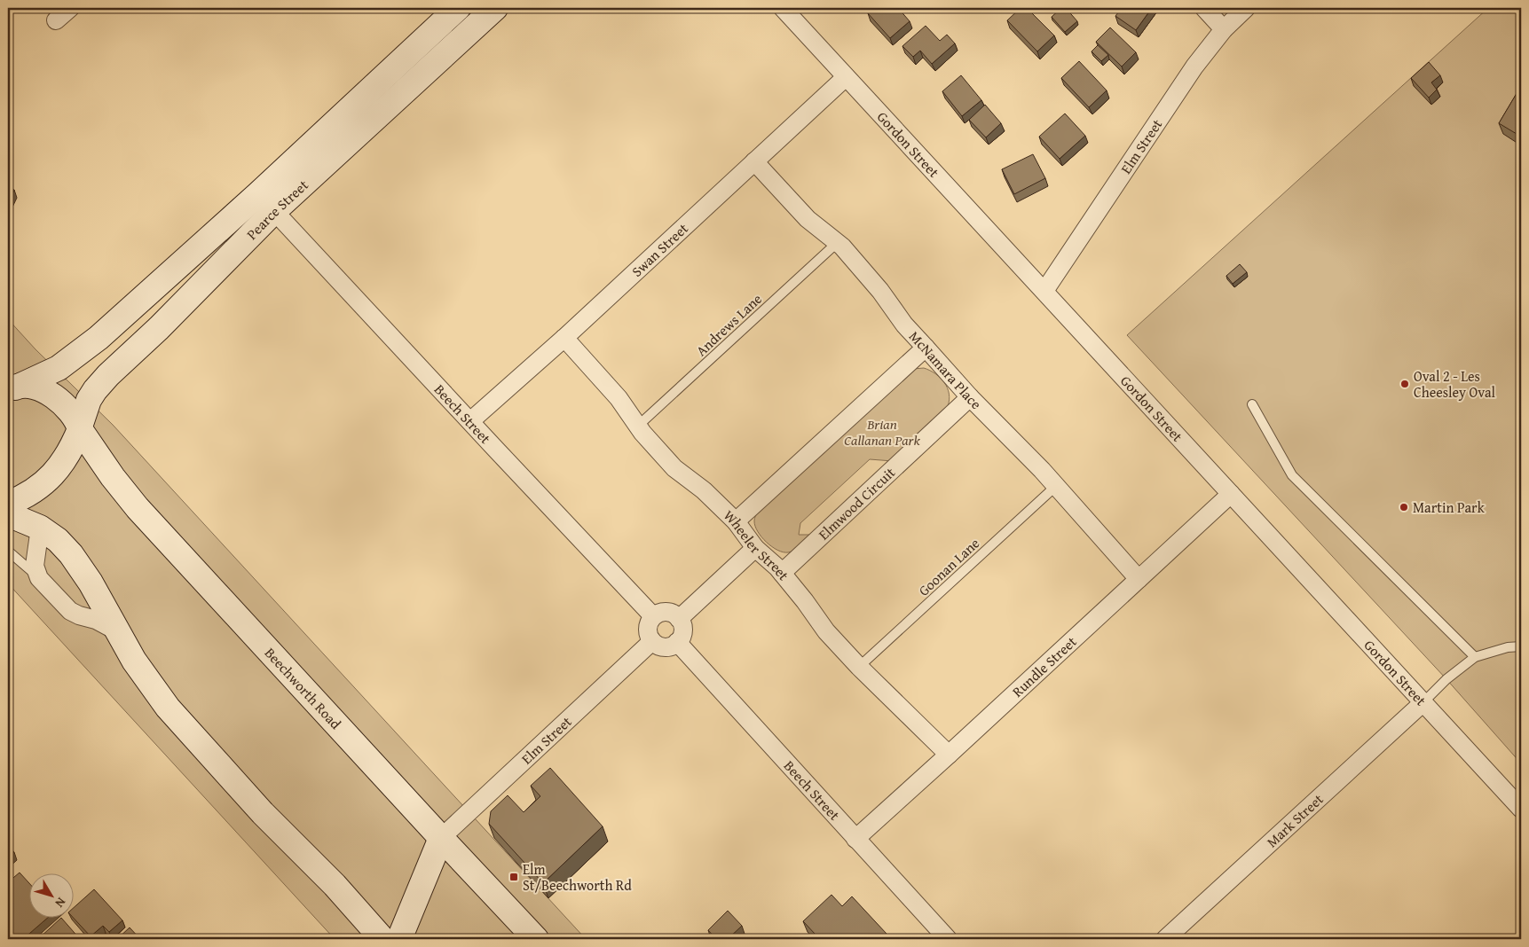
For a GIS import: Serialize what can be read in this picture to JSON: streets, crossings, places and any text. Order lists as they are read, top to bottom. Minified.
{"streets":{"main road":["Pearce Street","Beechworth Road"],"street":["Gordon Street","Elm Street","Swan Street","McNamara Place","Beech Street","Elmwood Circuit","Wheeler Street","Rundle Street","Mark Street"],"lane":["Andrews Lane","Goonan Lane"]},"crossings":[["Gordon Street","Elm Street"],["Gordon Street","Swan Street"],["Gordon Street","Rundle Street"],["Gordon Street","Mark Street"],["Elm Street","Beech Street"],["Elm Street","Beechworth Road"],["Pearce Street","Beech Street"],["Pearce Street","Beechworth Road"],["Swan Street","McNamara Place"],["Swan Street","Beech Street"],["Swan Street","Wheeler Street"],["Andrews Lane","McNamara Place"],["Andrews Lane","Wheeler Street"],["McNamara Place","Elmwood Circuit"],["McNamara Place","Goonan Lane"],["McNamara Place","Rundle Street"],["Beech Street","Rundle Street"],["Elmwood Circuit","Wheeler Street"],["Wheeler Street","Goonan Lane"],["Wheeler Street","Rundle Street"]],"parks":["Brian Callanan Park"],"places":{"other":["Oval 2 - Les Cheesley Oval","Martin Park"],"transit":["Elm St/Beechworth Rd"]},"north":"bottom right"}
